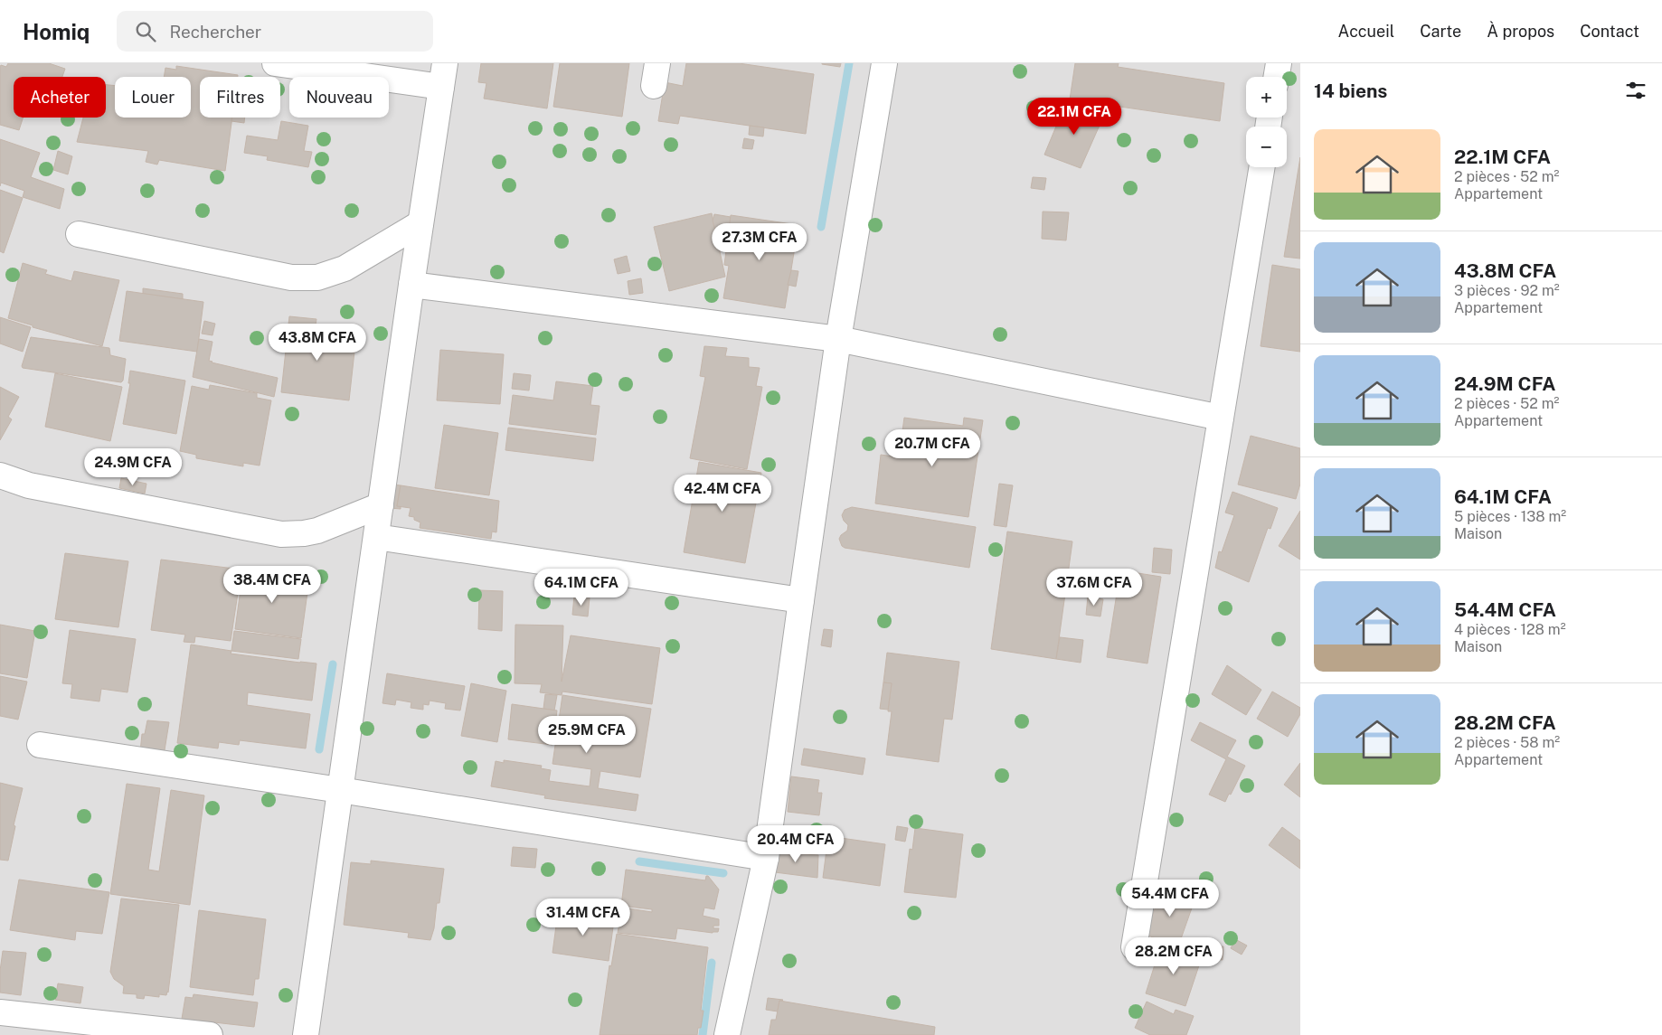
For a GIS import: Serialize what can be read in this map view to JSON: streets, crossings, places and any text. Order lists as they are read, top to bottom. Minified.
{"page":{"header":"Homiq","search":"Rechercher","nav":["Accueil","Carte","À propos","Contact"],"heading":"14 biens","map_buttons":["+","−"],"chip":["Acheter","Louer","Filtres","Nouveau"],"price":["22.1M CFA","27.3M CFA","43.8M CFA","20.7M CFA","24.9M CFA","42.4M CFA","38.4M CFA","64.1M CFA","37.6M CFA","25.9M CFA","20.4M CFA","54.4M CFA","31.4M CFA","28.2M CFA"],"list":[{"name":"22.1M CFA","note":"2 pièces · 52 m² · Appartement"},{"name":"43.8M CFA","note":"3 pièces · 92 m² · Appartement"},{"name":"24.9M CFA","note":"2 pièces · 52 m² · Appartement"},{"name":"64.1M CFA","note":"5 pièces · 138 m² · Maison"},{"name":"54.4M CFA","note":"4 pièces · 128 m² · Maison"},{"name":"28.2M CFA","note":"2 pièces · 58 m² · Appartement"}]}}
